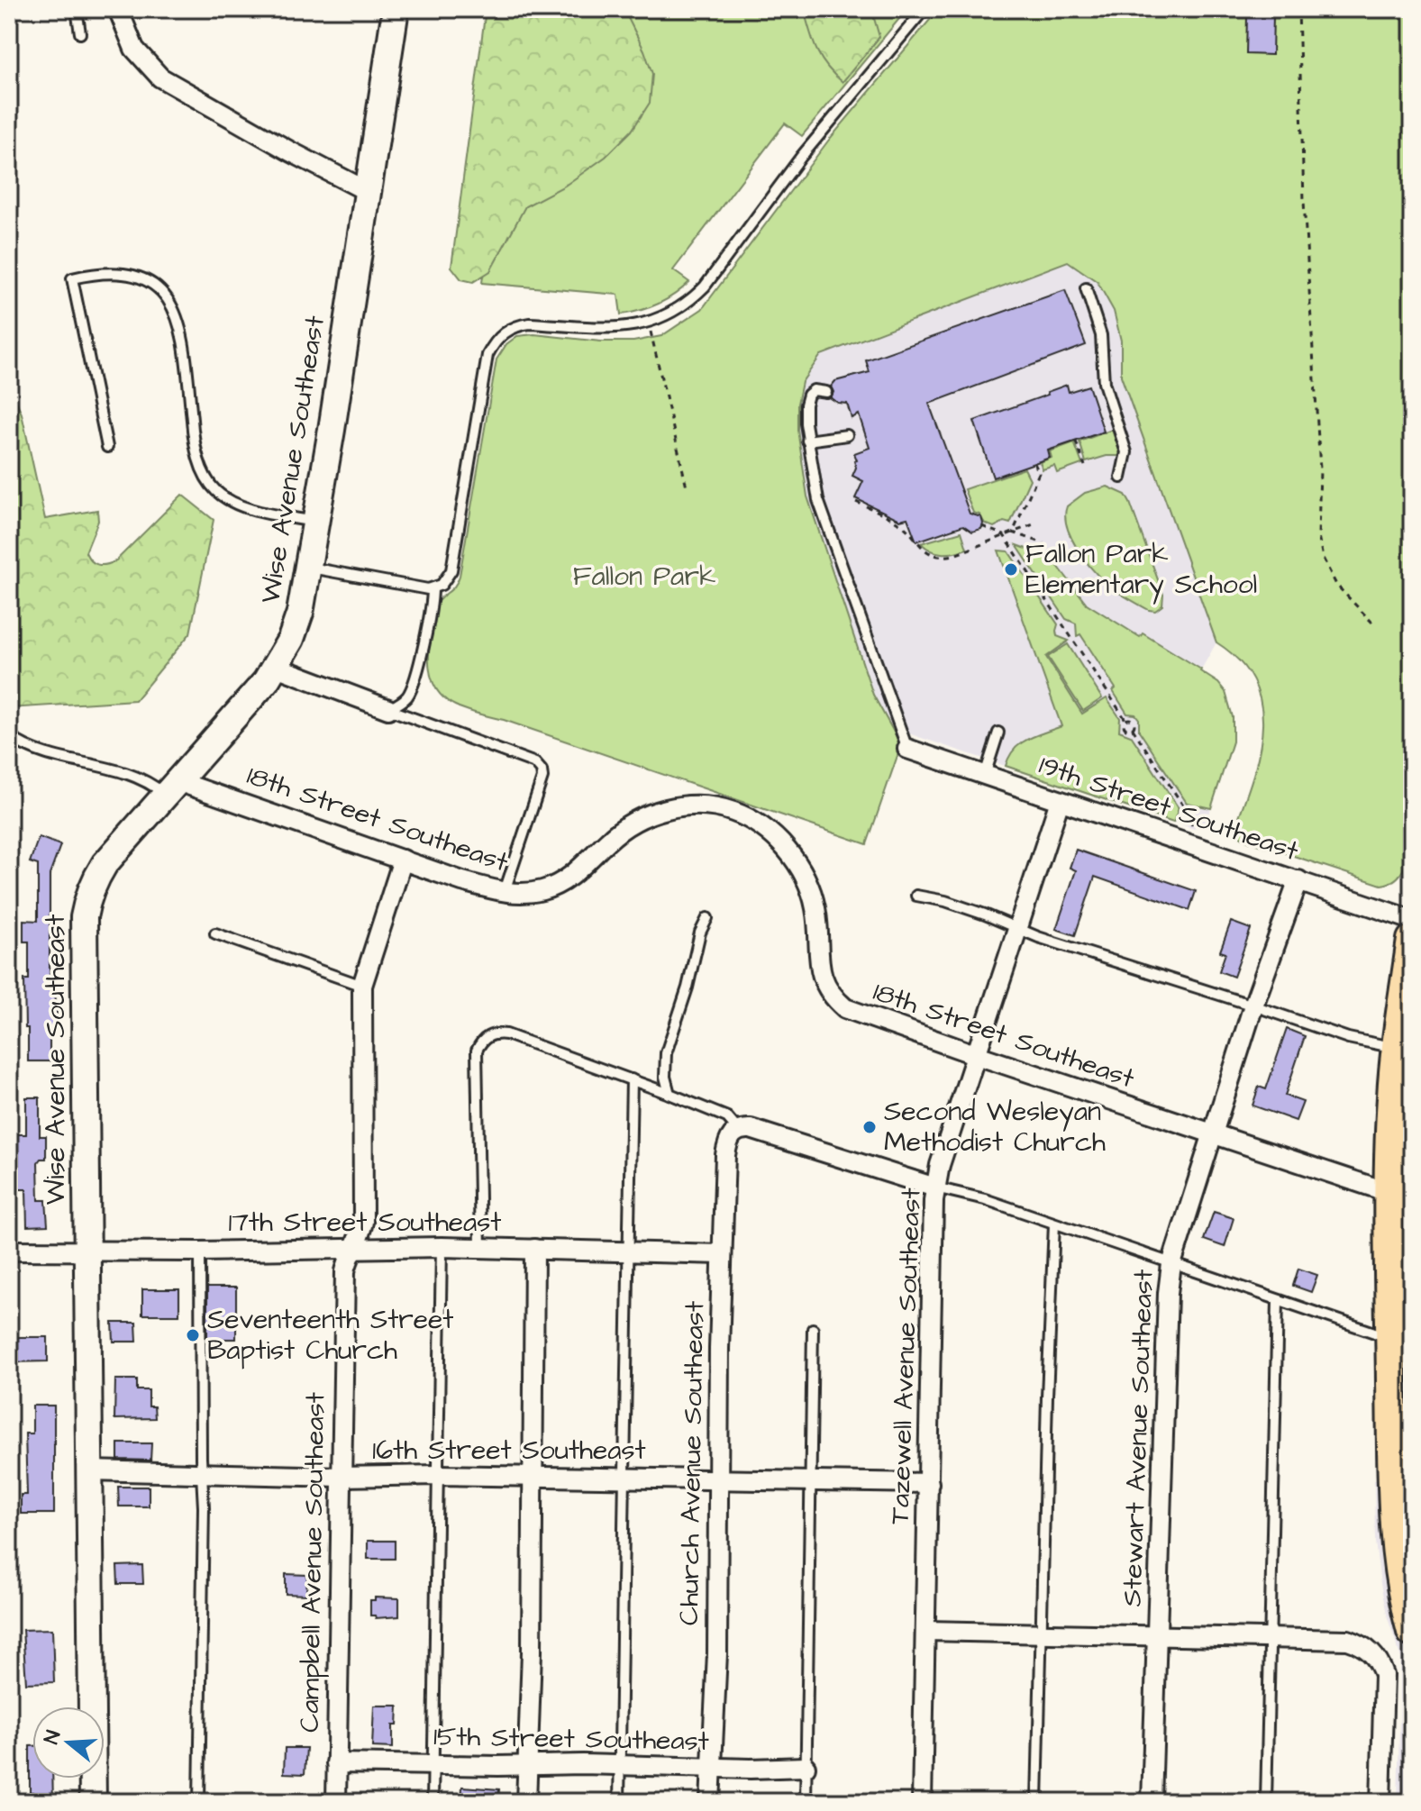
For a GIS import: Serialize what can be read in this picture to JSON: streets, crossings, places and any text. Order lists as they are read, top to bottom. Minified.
{"streets":{"street":["Wise Avenue Southeast","19th Street Southeast","18th Street Southeast","17th Street Southeast","Tazewell Avenue Southeast","Stewart Avenue Southeast","16th Street Southeast","Church Avenue Southeast","Campbell Avenue Southeast","15th Street Southeast"]},"crossings":[["Wise Avenue Southeast","18th Street Southeast"],["Wise Avenue Southeast","17th Street Southeast"],["Wise Avenue Southeast","16th Street Southeast"],["19th Street Southeast","Tazewell Avenue Southeast"],["19th Street Southeast","Stewart Avenue Southeast"],["18th Street Southeast","Tazewell Avenue Southeast"],["18th Street Southeast","Stewart Avenue Southeast"],["18th Street Southeast","Campbell Avenue Southeast"],["17th Street Southeast","Church Avenue Southeast"],["17th Street Southeast","Campbell Avenue Southeast"],["Tazewell Avenue Southeast","16th Street Southeast"],["16th Street Southeast","Church Avenue Southeast"],["16th Street Southeast","Campbell Avenue Southeast"],["Church Avenue Southeast","15th Street Southeast"],["Campbell Avenue Southeast","15th Street Southeast"]],"parks":["Fallon Park"],"places":["Fallon Park Elementary School","Second Wesleyan Methodist Church","Seventeenth Street Baptist Church"],"north":"left"}
